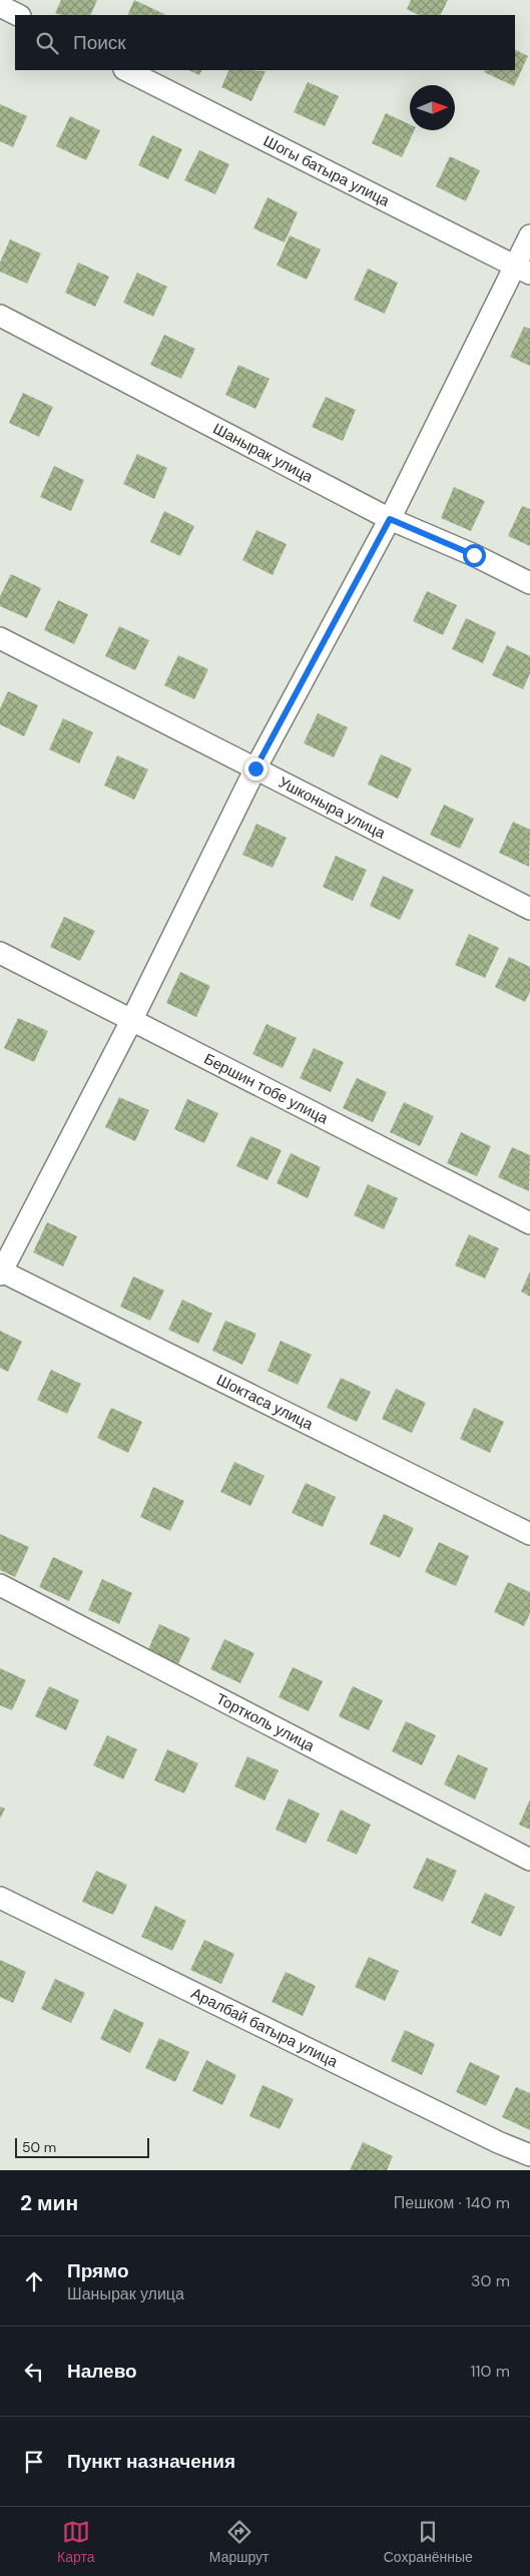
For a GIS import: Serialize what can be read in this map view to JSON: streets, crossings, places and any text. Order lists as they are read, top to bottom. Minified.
{"streets":{"street":["Шогы батыра улица","Шанырак улица","Ушконыра улица","Бершин тобе улица","Шоктаса улица","Тортколь улица","Аралбай батыра улица"]},"scale_bar":"50 m","north":"right","page":{"search":"Поиск","scale":"50 m","heading":["2 мин","Пешком · 140 m"],"list":[["Прямо","Шанырак улица","30 m"],["Налево","110 m"],"Пункт назначения"],"nav":["Карта","Маршрут","Сохранённые"]}}
